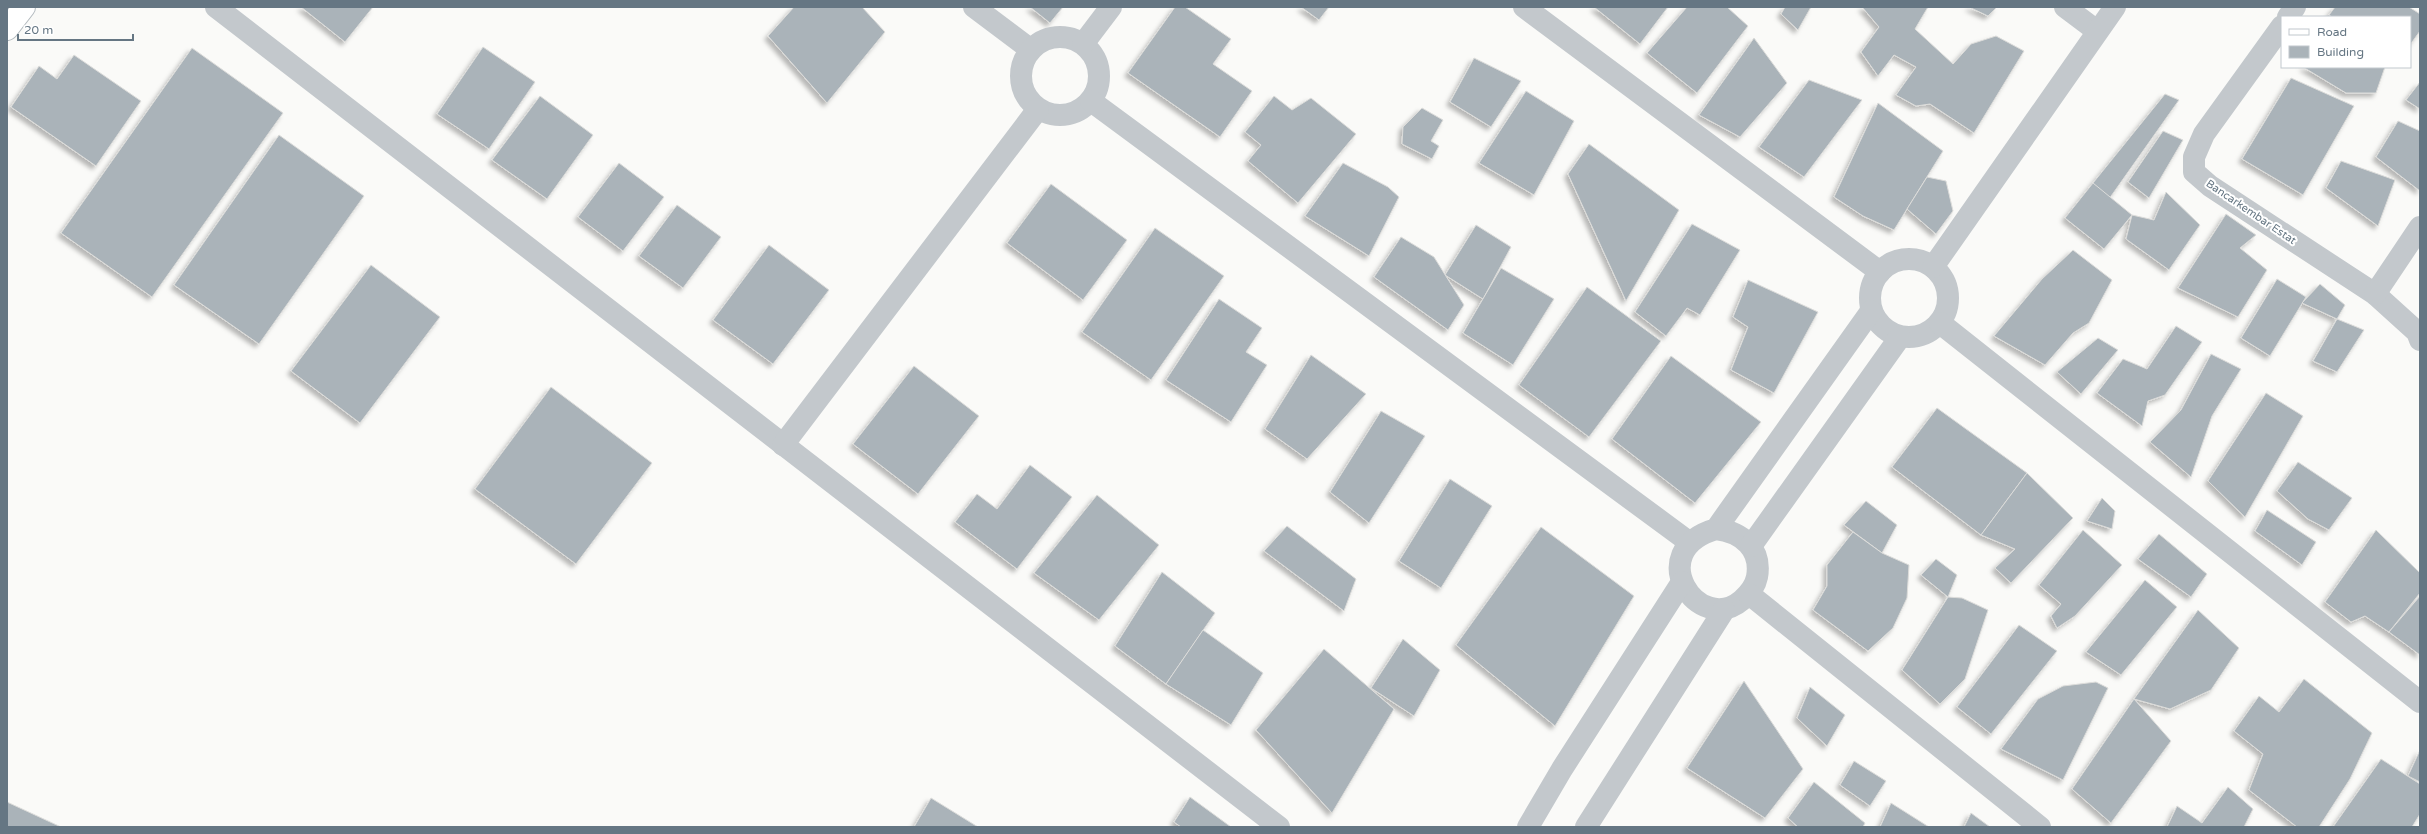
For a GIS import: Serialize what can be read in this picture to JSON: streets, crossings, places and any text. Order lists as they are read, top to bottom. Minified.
{"streets":{"street":["Bancarkembar Estat"]},"legend":["Road","Building"],"scale_bar":"20 m"}
